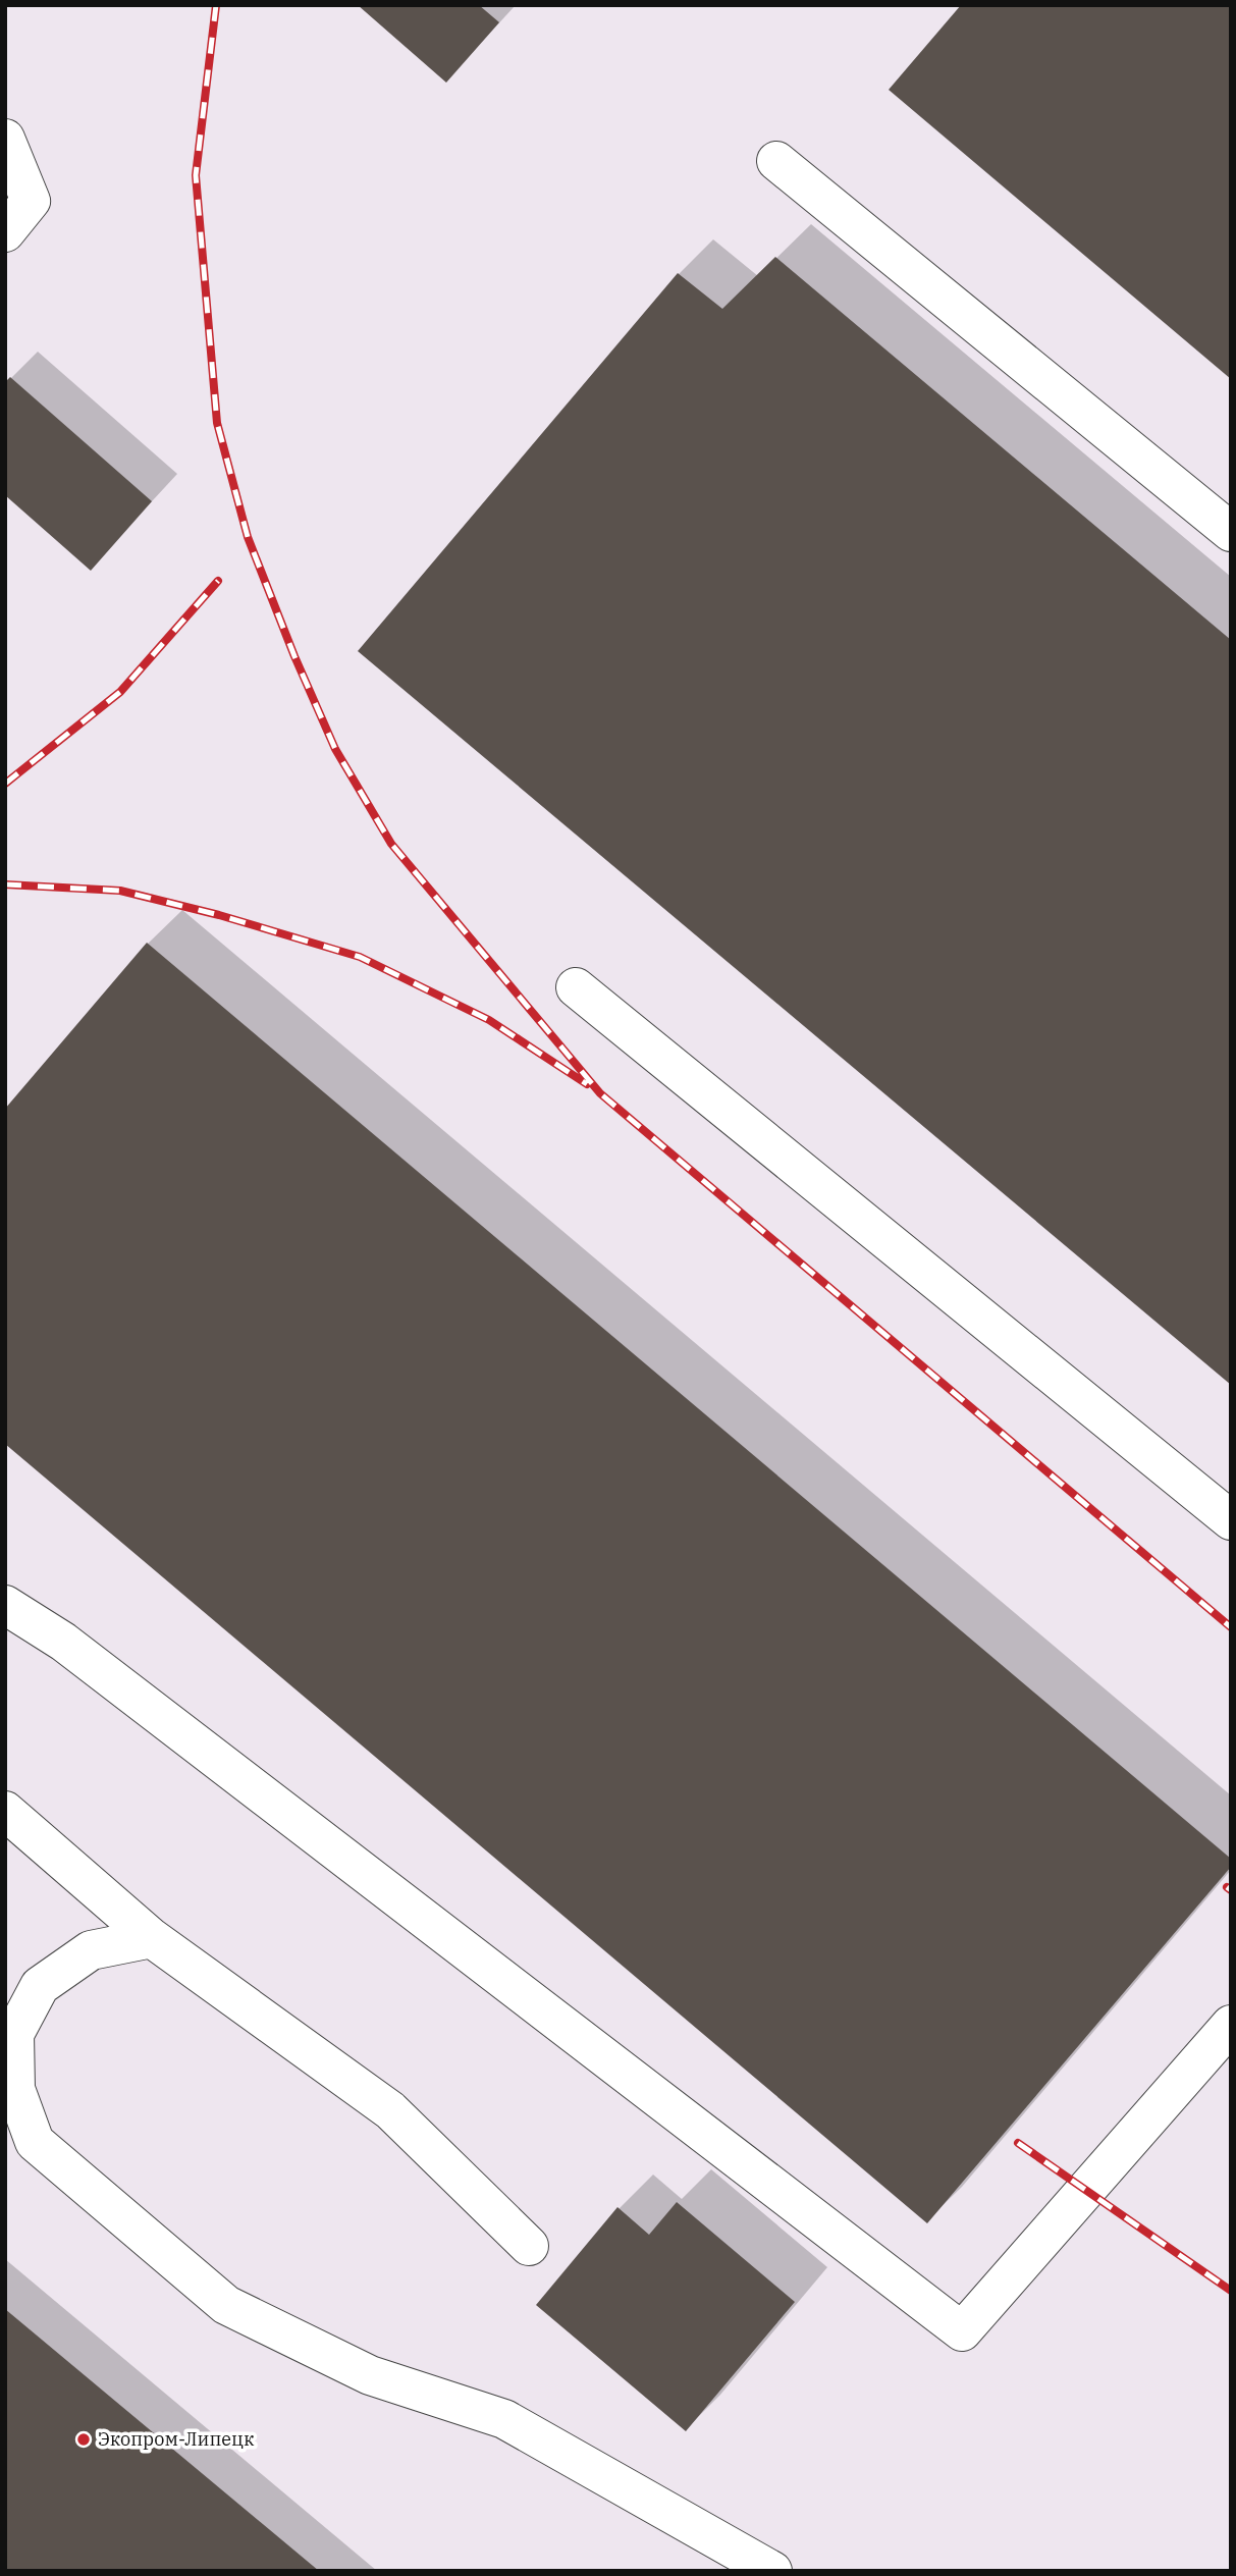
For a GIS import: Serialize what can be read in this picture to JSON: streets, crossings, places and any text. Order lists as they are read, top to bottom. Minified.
{"places":["Экопром-Липецк"]}
